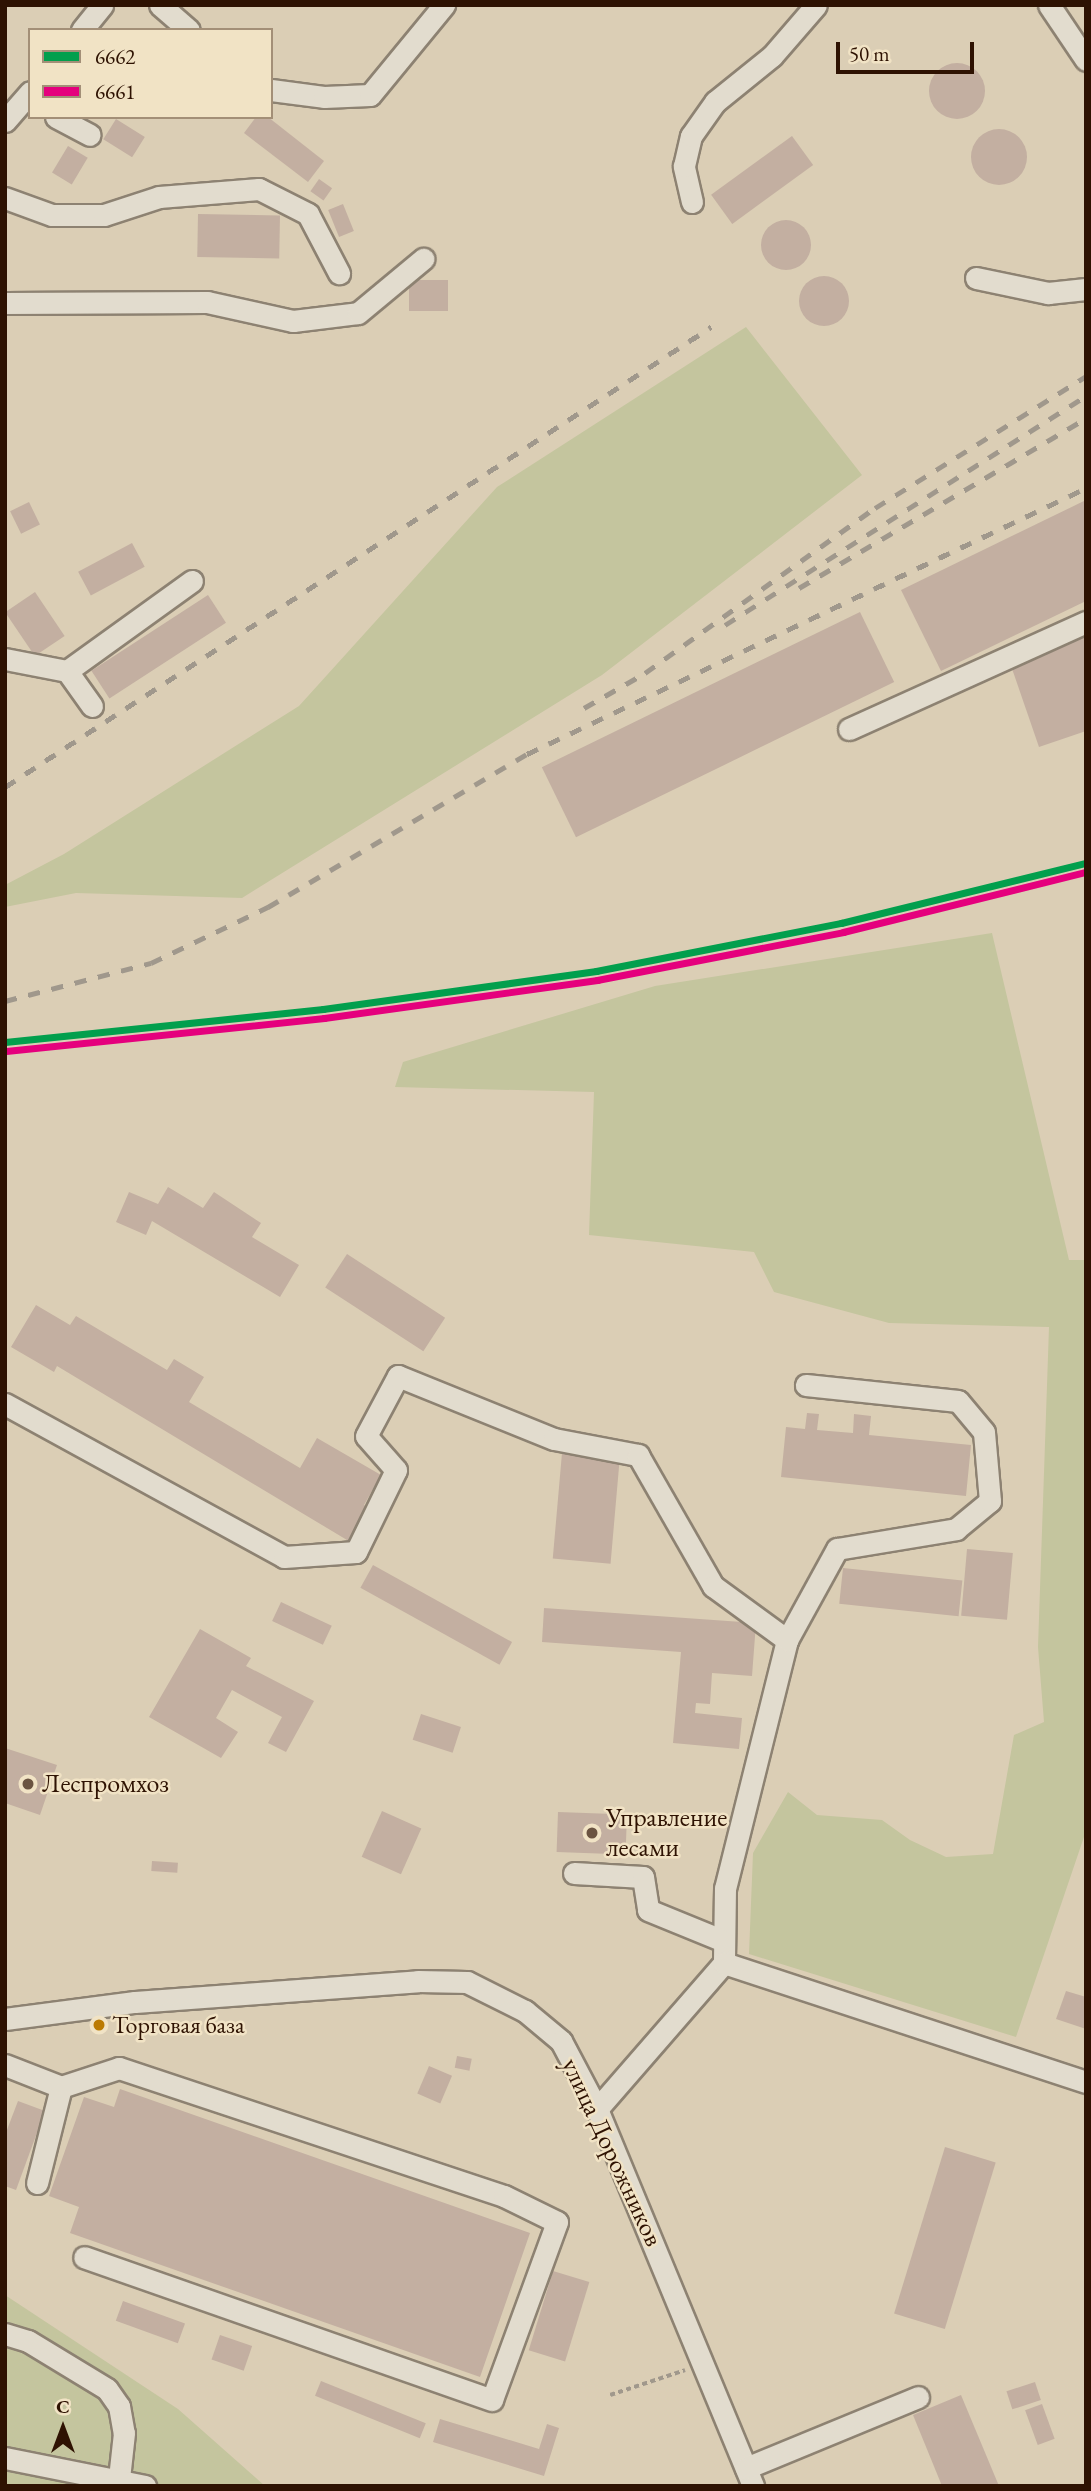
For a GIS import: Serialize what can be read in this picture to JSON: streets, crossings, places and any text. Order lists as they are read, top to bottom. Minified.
{"streets":{"street":["улица Дорожников"]},"places":["Леспромхоз","Управление лесами","Торговая база"],"lines":["transit line 6662","transit line 6661"],"legend":["6662","6661"],"scale_bar":"50 m","north":"top"}
